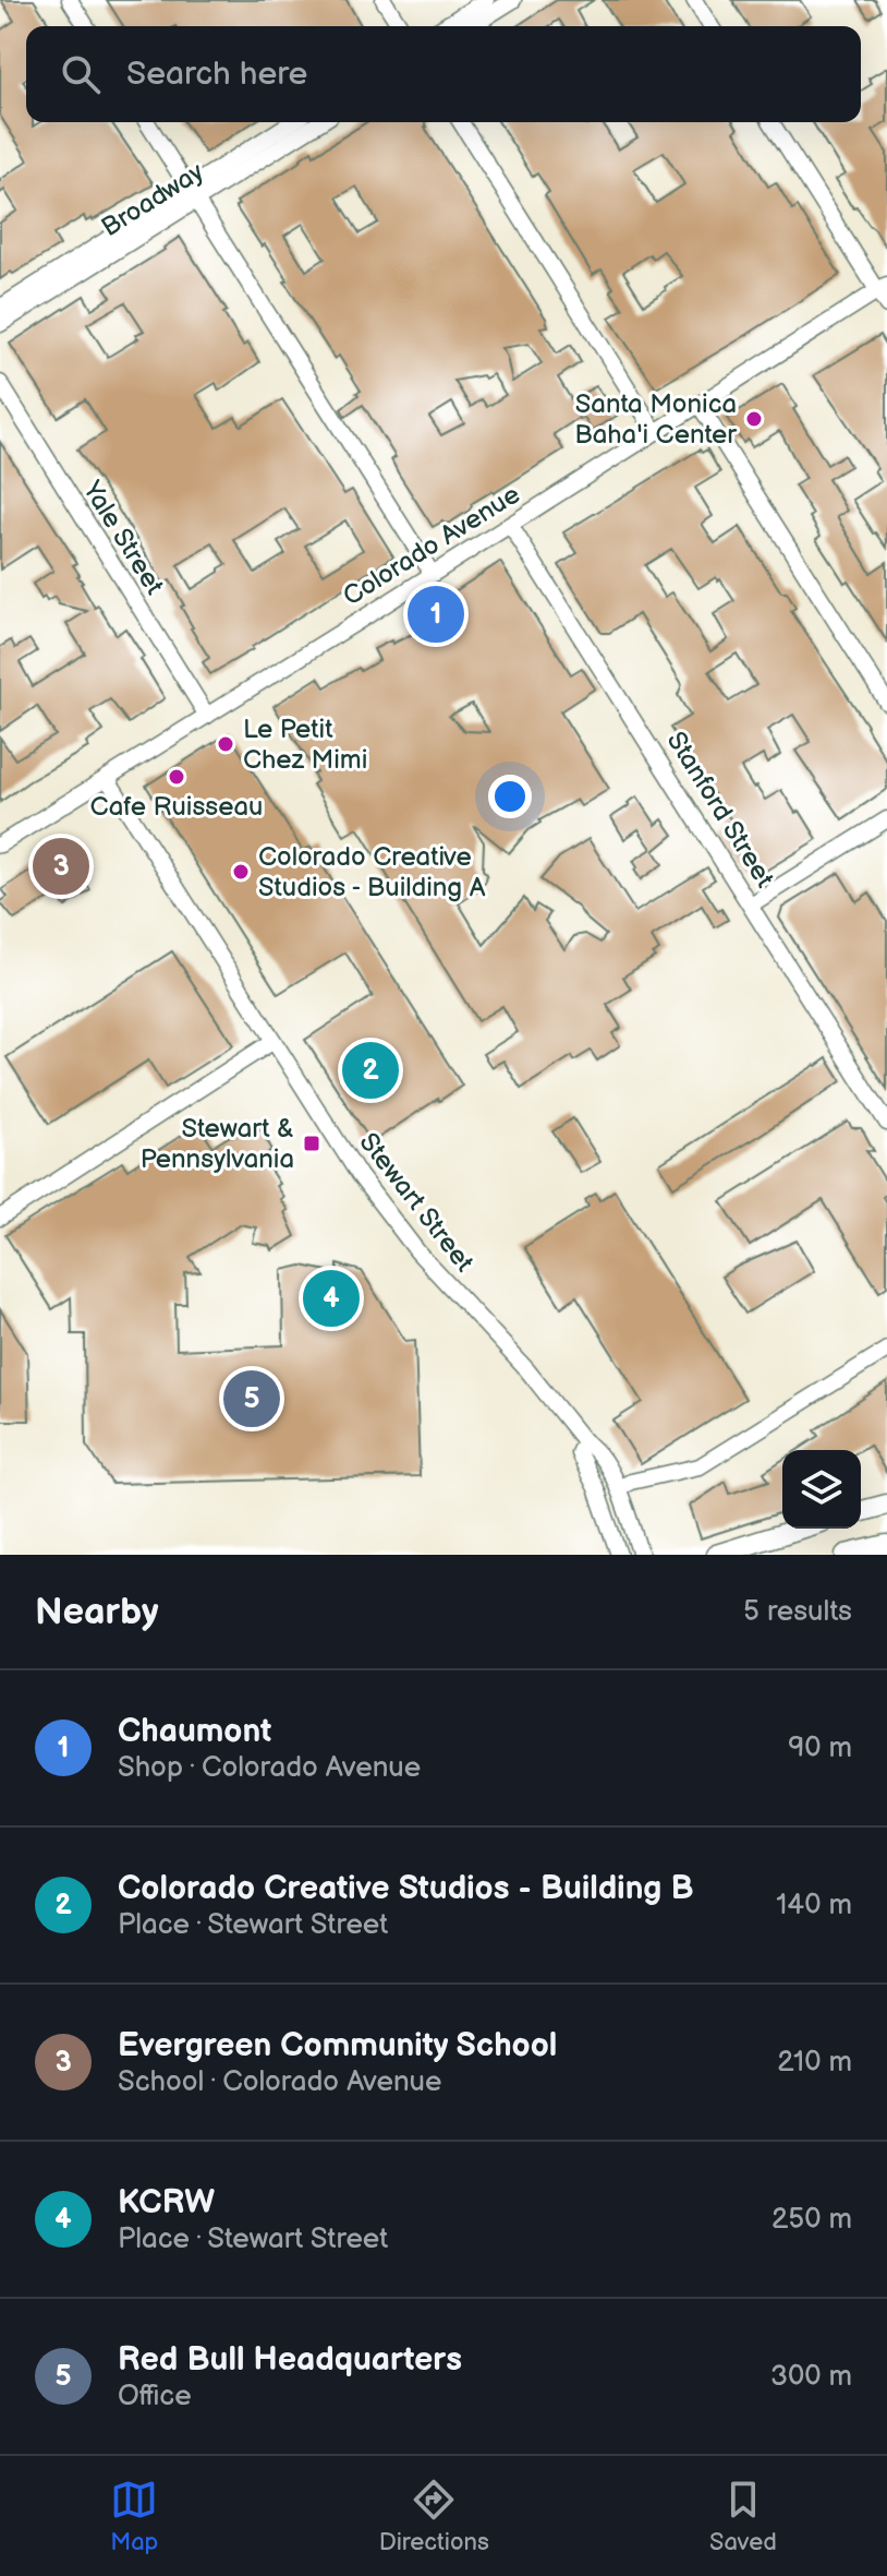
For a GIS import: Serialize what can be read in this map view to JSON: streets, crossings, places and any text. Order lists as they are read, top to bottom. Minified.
{"streets":{"street":["Broadway","Yale Street","Colorado Avenue","Stanford Street","Stewart Street"]},"crossings":[["Yale Street","Colorado Avenue"],["Colorado Avenue","Stanford Street"],["Colorado Avenue","Stewart Street"]],"places":{"other":["Santa Monica Baha'i Center","Le Petit Chez Mimi","Cafe Ruisseau","Colorado Creative Studios - Building A"],"transit":["Stewart & Pennsylvania"]},"page":{"search":"Search here","pins":["1","3","2","4","5"],"heading":["Nearby","5 results"],"list":[{"mark":"1","name":"Chaumont","note":"Shop · Colorado Avenue","value":"90 m"},{"mark":"2","name":"Colorado Creative Studios - Building B","note":"Place · Stewart Street","value":"140 m"},{"mark":"3","name":"Evergreen Community School","note":"School · Colorado Avenue","value":"210 m"},{"mark":"4","name":"KCRW","note":"Place · Stewart Street","value":"250 m"},{"mark":"5","name":"Red Bull Headquarters","note":"Office","value":"300 m"}],"nav":["Map","Directions","Saved"]}}
